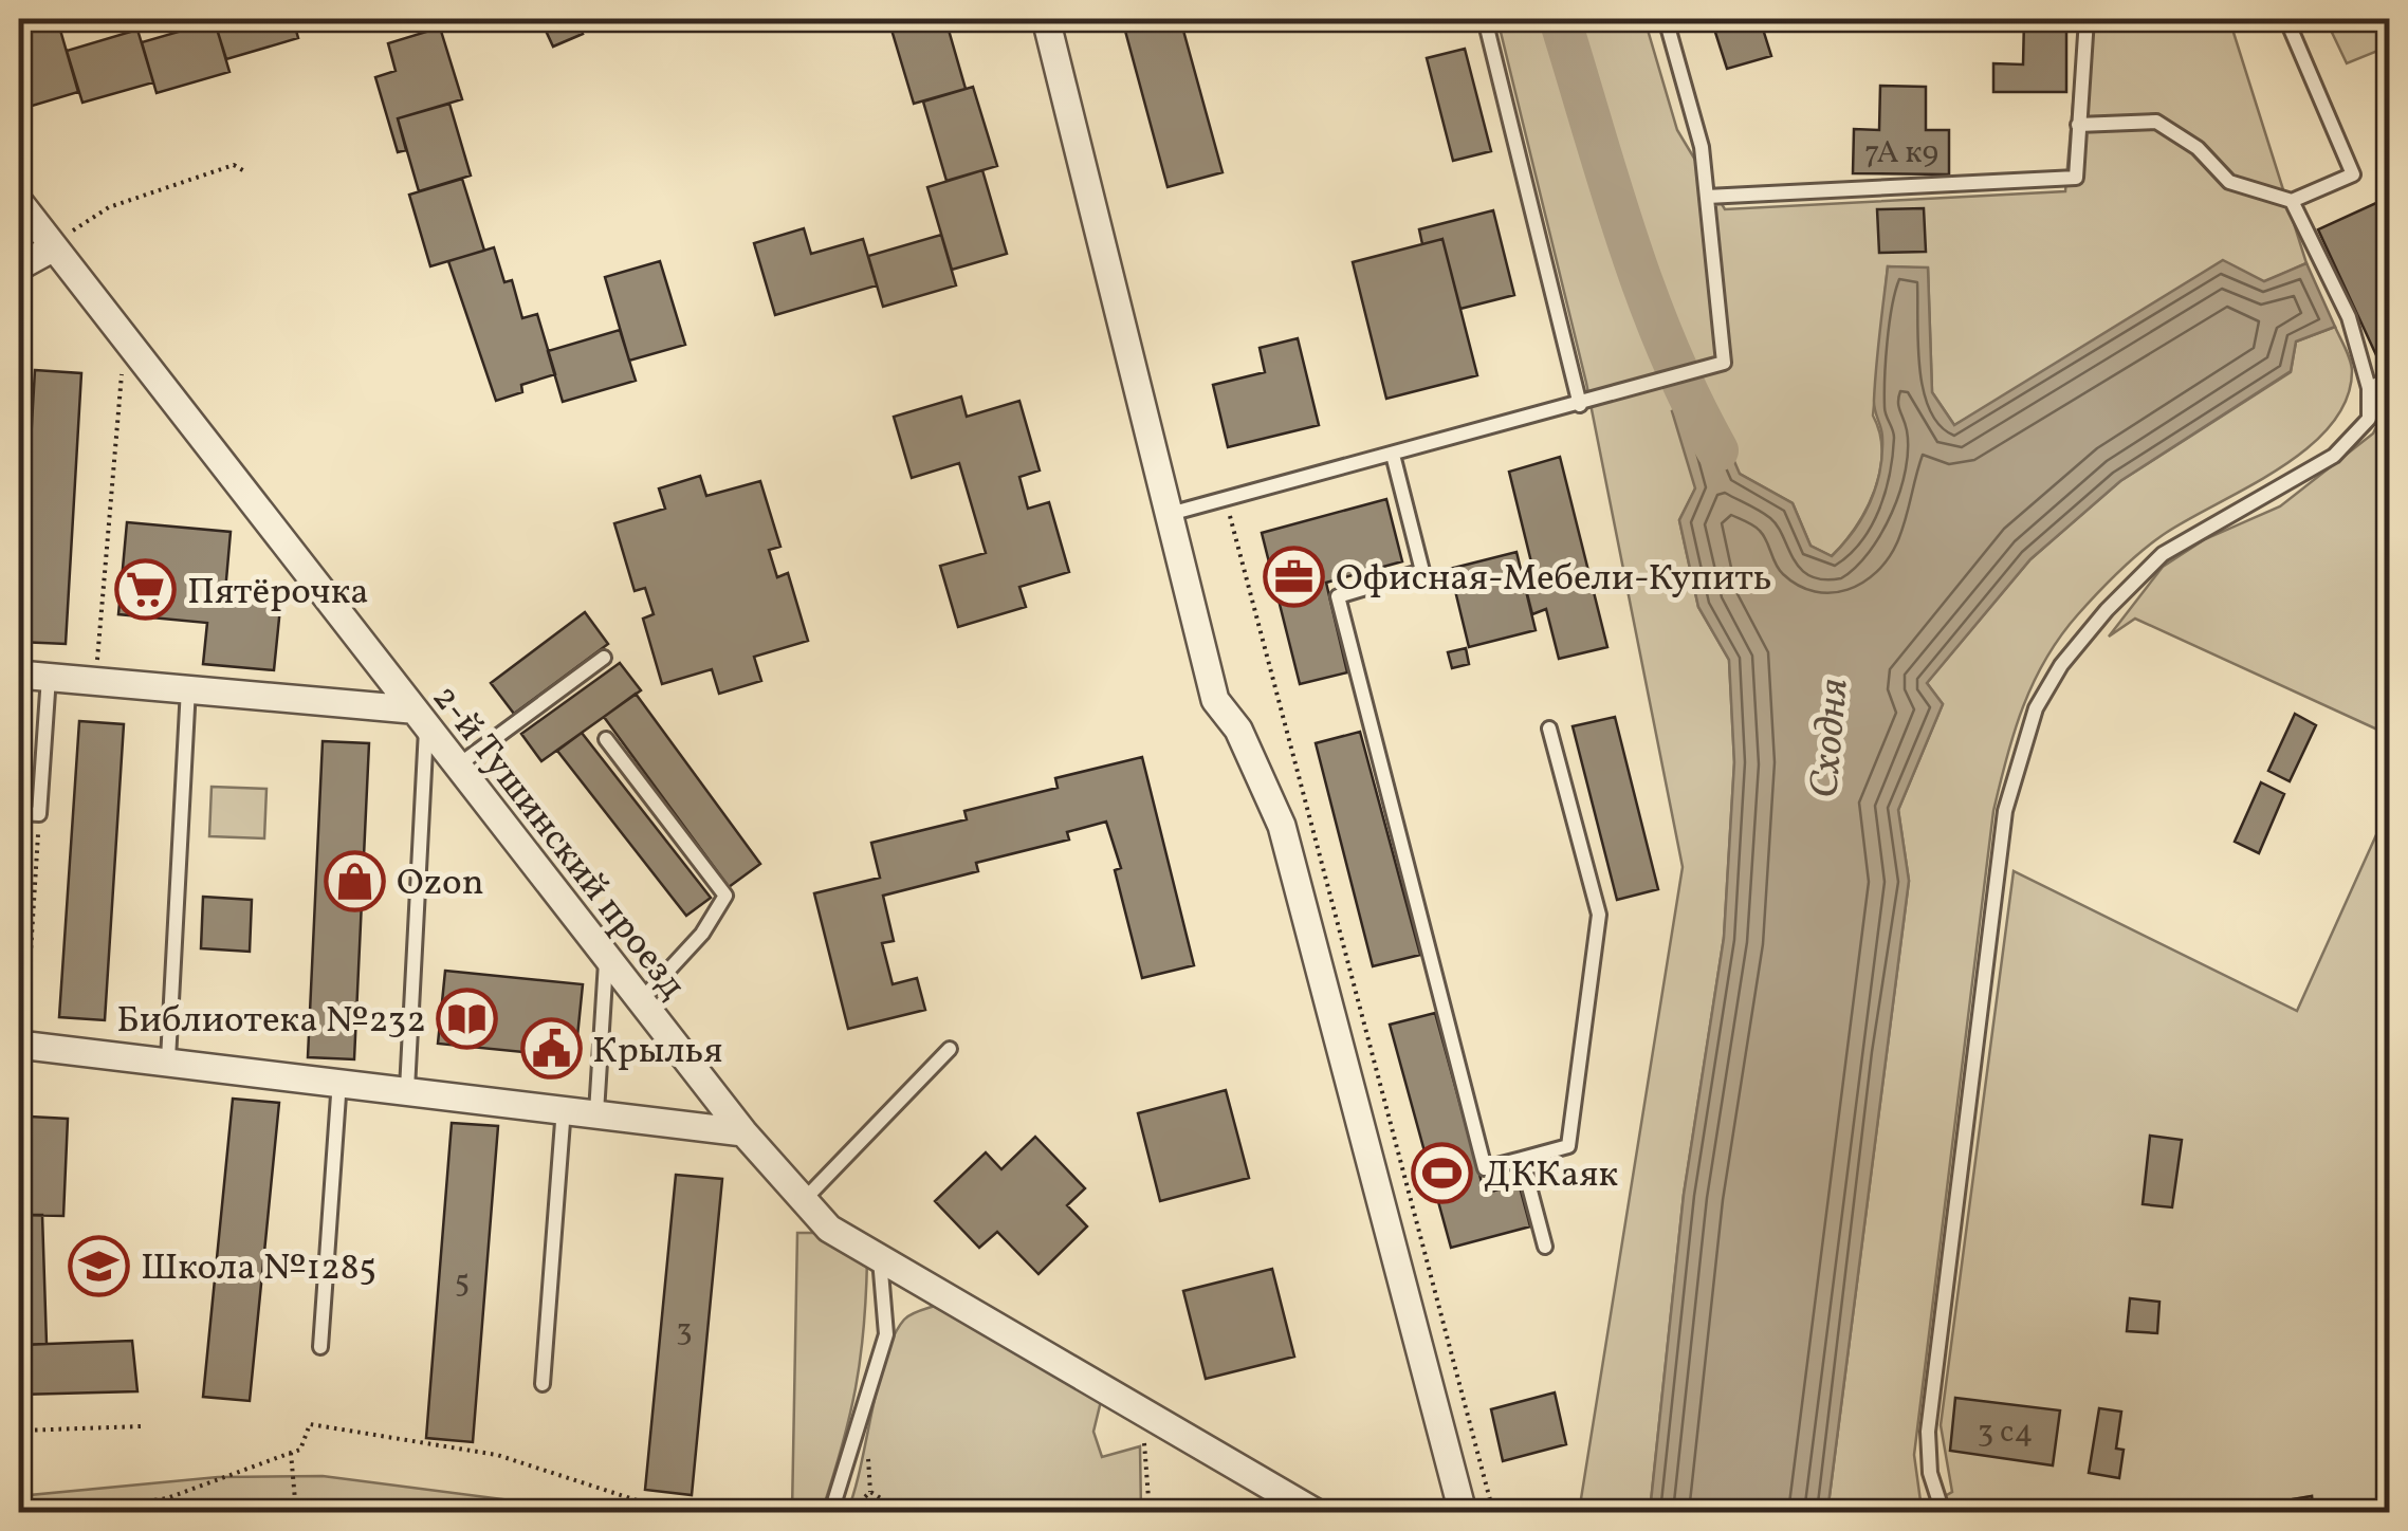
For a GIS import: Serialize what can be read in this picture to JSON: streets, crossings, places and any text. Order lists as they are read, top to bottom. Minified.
{"streets":{"street":["2-й Тушинский проезд"]},"water":["Сходня"],"places":{"office":["Офисная-Мебели-Купить"],"supermarket":["Пятёрочка"],"shop":["Ozon"],"library":["Библиотека №232"],"public building":["Крылья"],"sports":["ДККаяк"],"school or university":["Школа №1285"]},"house_numbers":["7А к9","5","3","3 с4"]}
